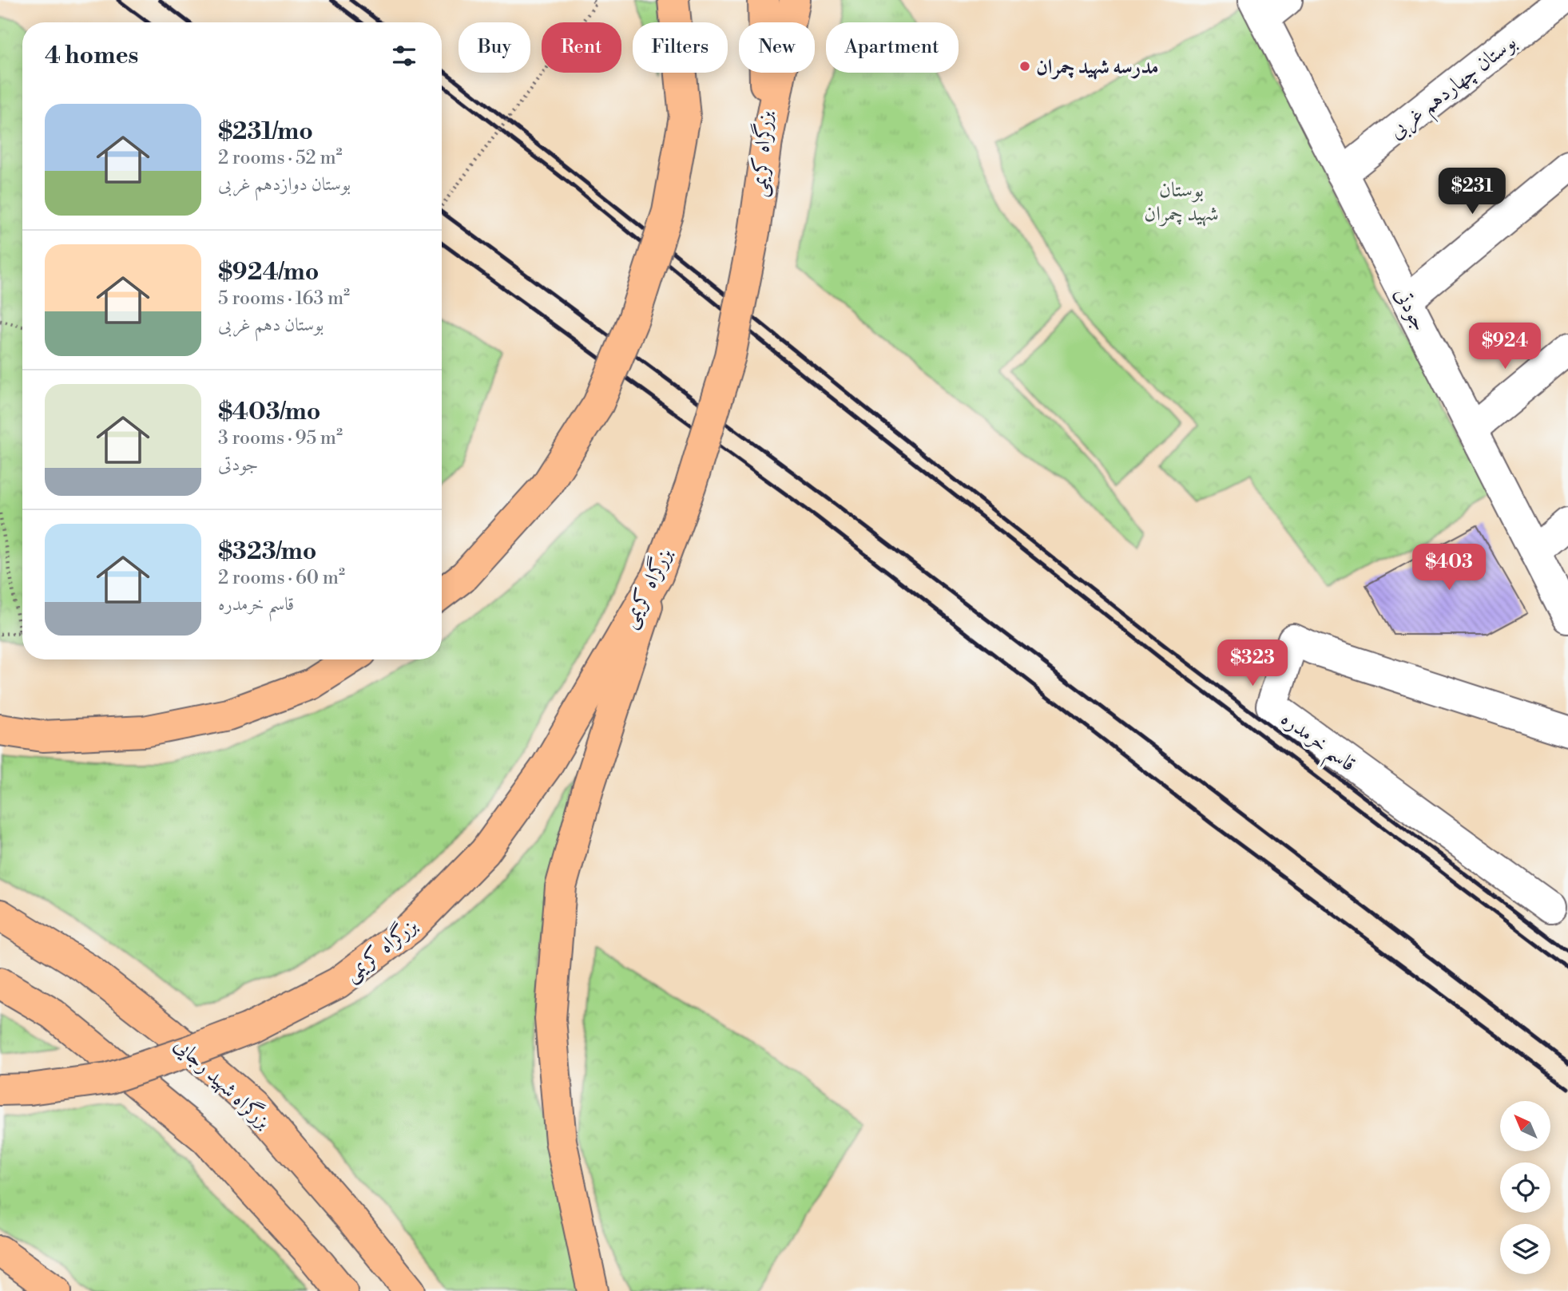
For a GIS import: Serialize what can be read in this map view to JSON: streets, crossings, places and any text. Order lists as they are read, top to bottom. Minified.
{"streets":{"main road":["بزرگراه کریمی","بزرگراه شهید رجایی"],"street":["بوستان چهاردهم غربی","جودتی","قاسم خرمدره"]},"crossings":[["بوستان چهاردهم غربی","جودتی"]],"parks":["بوستان شهید چمران"],"places":["مدرسه شهید چمران"],"north":"top left","page":{"chip":["Buy","Rent","Filters","New","Apartment"],"heading":"4 homes","list":[{"name":"$231/mo","note":"2 rooms · 52 m² · بوستان دوازدهم غربی"},{"name":"$924/mo","note":"5 rooms · 163 m² · بوستان دهم غربی"},{"name":"$403/mo","note":"3 rooms · 95 m² · جودتی"},{"name":"$323/mo","note":"2 rooms · 60 m² · قاسم خرمدره"}],"price":["$231","$924","$403","$323"]}}
